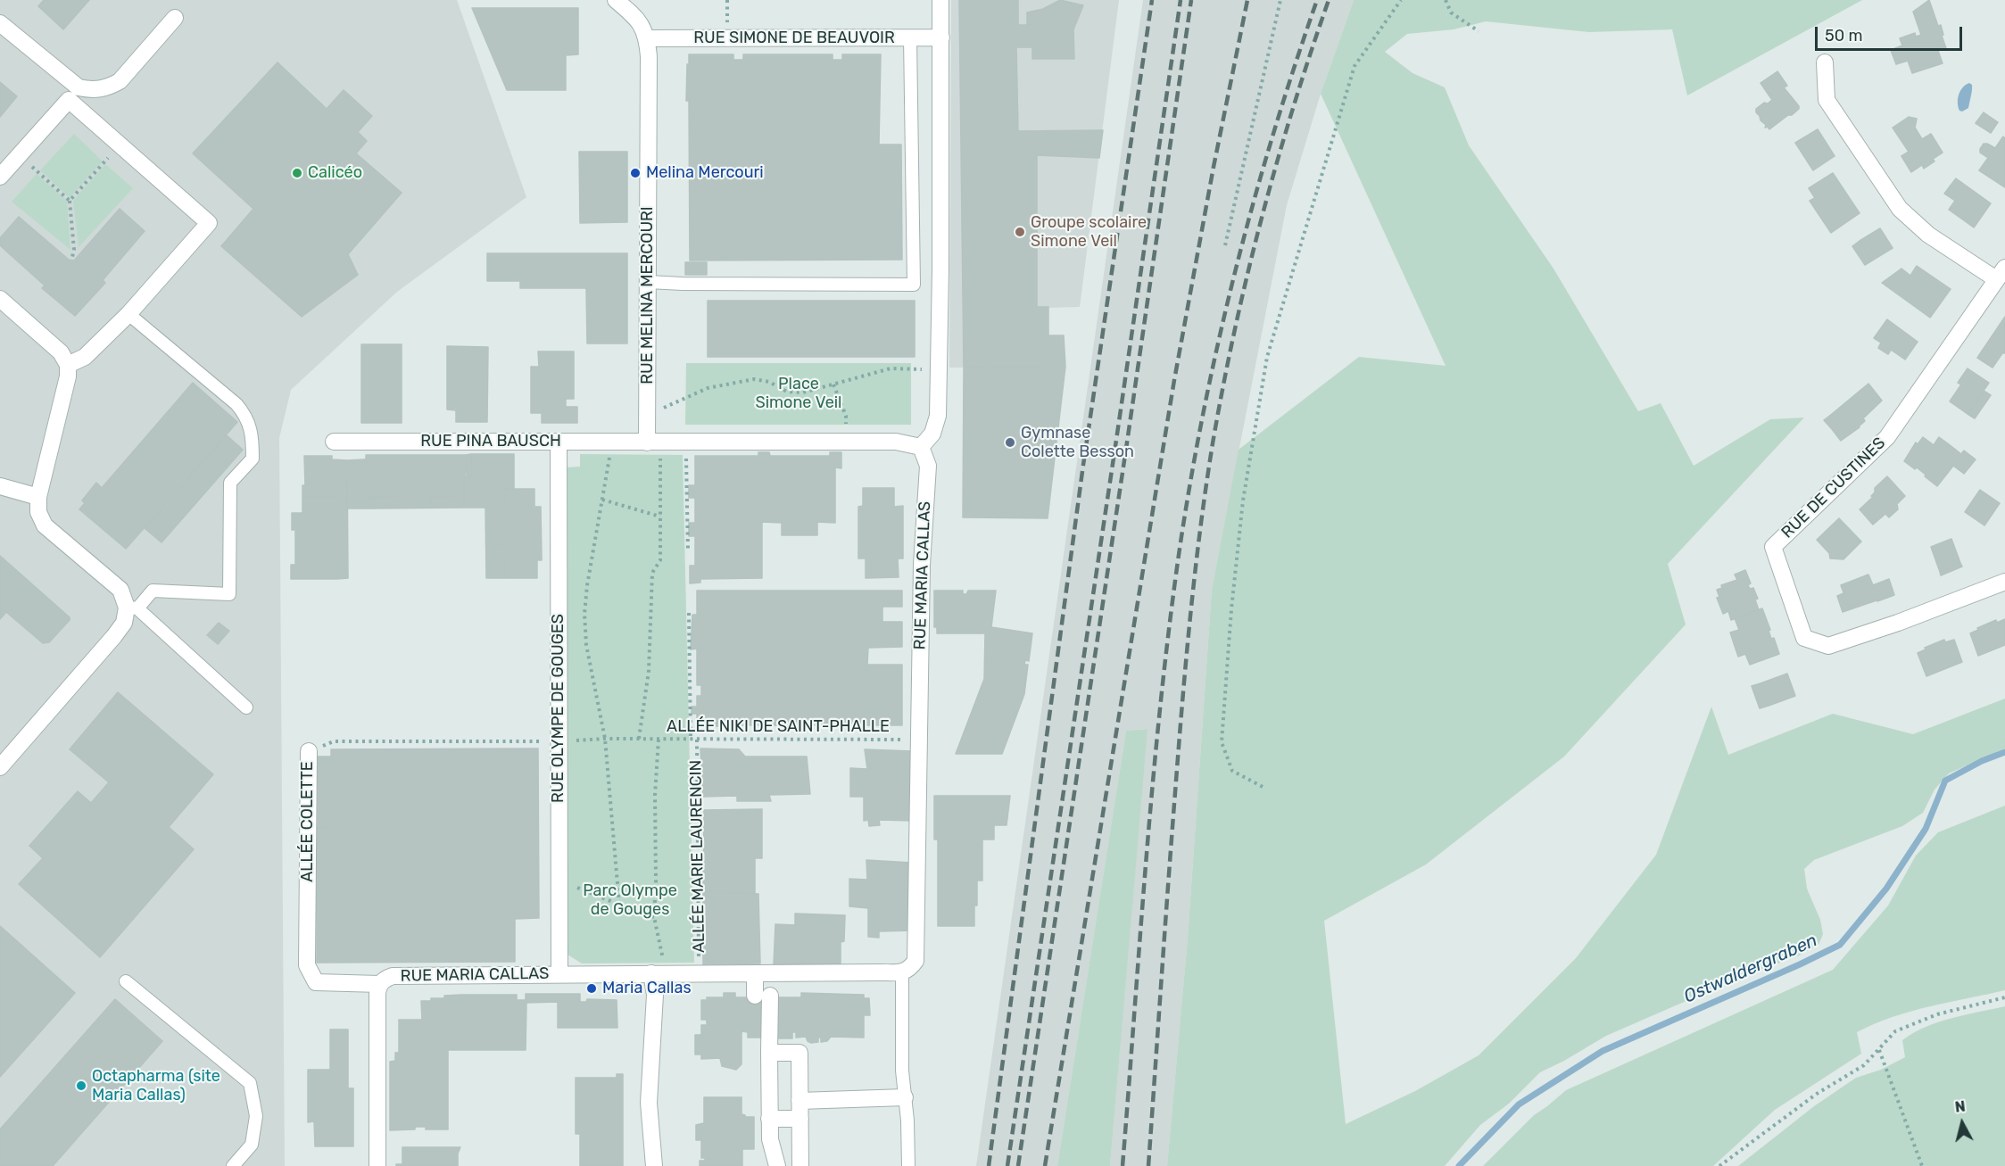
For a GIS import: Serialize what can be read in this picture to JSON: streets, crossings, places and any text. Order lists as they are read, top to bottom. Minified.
{"streets":{"street":["RUE SIMONE DE BEAUVOIR","RUE MELINA MERCOURI","RUE PINA BAUSCH","RUE DE CUSTINES","RUE MARIA CALLAS","RUE OLYMPE DE GOUGES","ALLÉE COLETTE"],"path":["ALLÉE NIKI DE SAINT-PHALLE","ALLÉE MARIE LAURENCIN"]},"crossings":[["RUE SIMONE DE BEAUVOIR","RUE MELINA MERCOURI"],["RUE MELINA MERCOURI","RUE PINA BAUSCH"],["RUE PINA BAUSCH","RUE OLYMPE DE GOUGES"],["RUE MARIA CALLAS","RUE OLYMPE DE GOUGES"],["RUE MARIA CALLAS","ALLÉE NIKI DE SAINT-PHALLE"],["RUE MARIA CALLAS","ALLÉE COLETTE"],["RUE MARIA CALLAS","ALLÉE MARIE LAURENCIN"],["RUE OLYMPE DE GOUGES","ALLÉE COLETTE"],["ALLÉE NIKI DE SAINT-PHALLE","ALLÉE COLETTE"],["ALLÉE NIKI DE SAINT-PHALLE","ALLÉE MARIE LAURENCIN"]],"water":["Ostwaldergraben"],"parks":["Place Simone Veil","Parc Olympe de Gouges"],"places":["Calicéo","Melina Mercouri","Groupe scolaire Simone Veil","Gymnase Colette Besson","Maria Callas","Octapharma (site Maria Callas)"],"scale_bar":"50 m","north":"top"}
